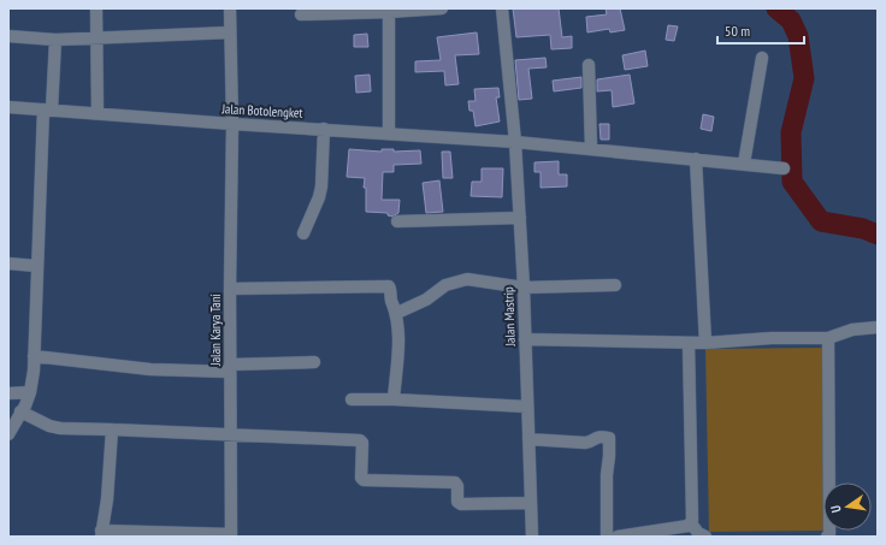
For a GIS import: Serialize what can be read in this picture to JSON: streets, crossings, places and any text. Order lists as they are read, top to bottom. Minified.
{"streets":{"street":["Jalan Botolengket","Jalan Mastrip","Jalan Karya Tani"]},"crossings":[["Jalan Botolengket","Jalan Mastrip"],["Jalan Botolengket","Jalan Karya Tani"]],"scale_bar":"50 m","north":"left"}
